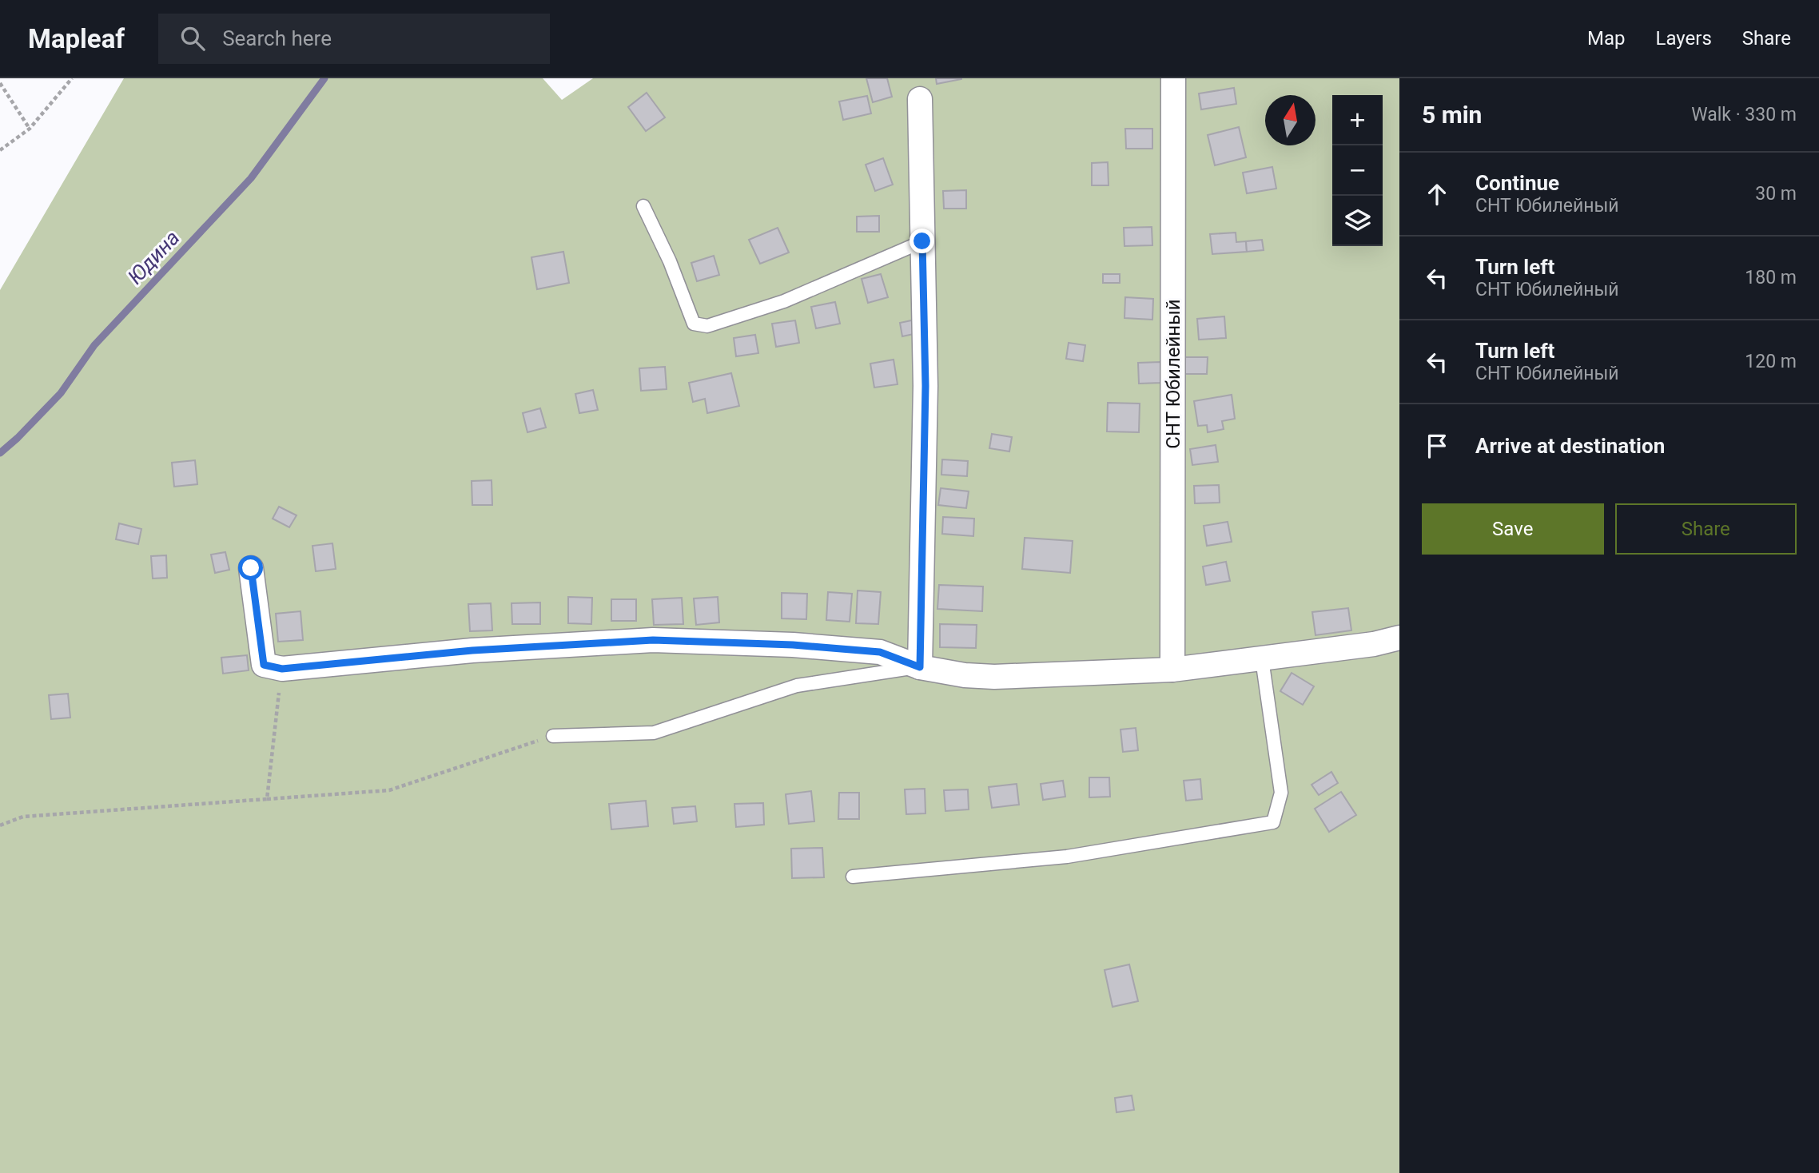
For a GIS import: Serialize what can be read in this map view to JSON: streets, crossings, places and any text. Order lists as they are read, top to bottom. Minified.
{"streets":{"street":["СНТ Юбилейный"]},"water":["Юдина"],"north":"top","page":{"header":"Mapleaf","search":"Search here","nav":["Map","Layers","Share"],"heading":["5 min","Walk · 330 m"],"map_buttons":["+","−"],"list":[["Continue","СНТ Юбилейный","30 m"],["Turn left","СНТ Юбилейный","180 m"],["Turn left","СНТ Юбилейный","120 m"],"Arrive at destination"],"buttons":["Save","Share"]}}
